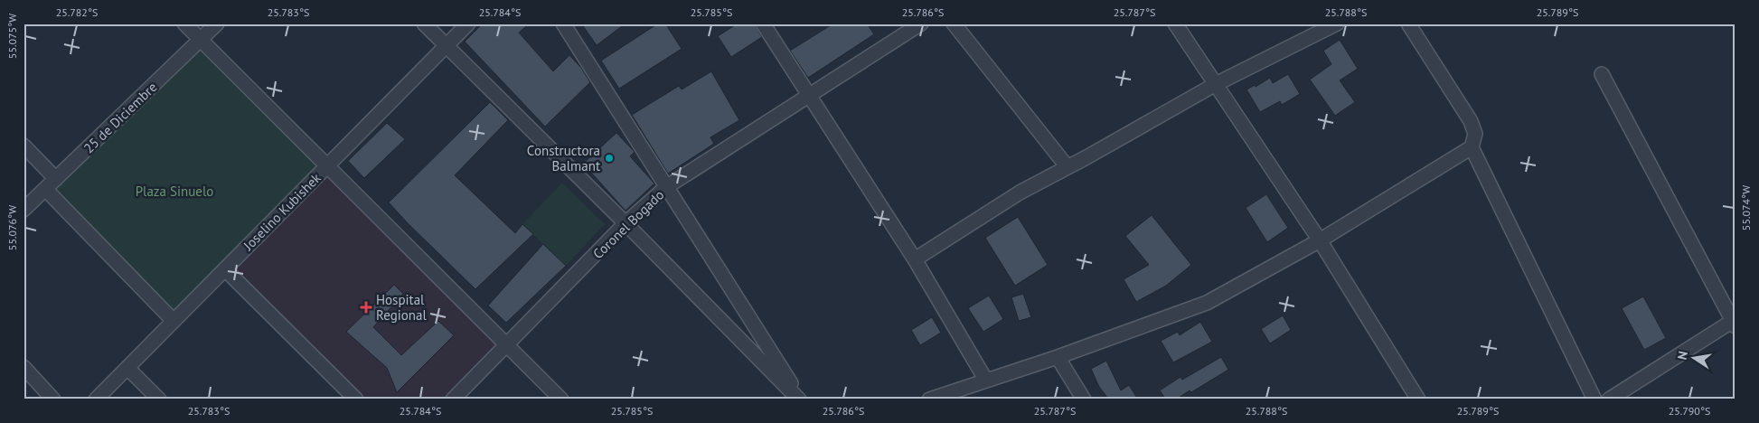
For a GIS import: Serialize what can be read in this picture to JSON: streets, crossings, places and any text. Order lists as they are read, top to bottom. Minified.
{"streets":{"street":["25 de Diciembre","Joselino Kubishek","Coronel Bogado"]},"parks":["Plaza Sinuelo"],"places":{"other":["Constructora Balmant"],"health":["Hospital Regional"]},"north":"left","coordinates":["25.782°S","25.783°S","25.784°S","25.785°S","25.786°S","25.787°S","25.788°S","25.789°S","55.075°W","55.074°W","55.076°W","25.790°S"]}
